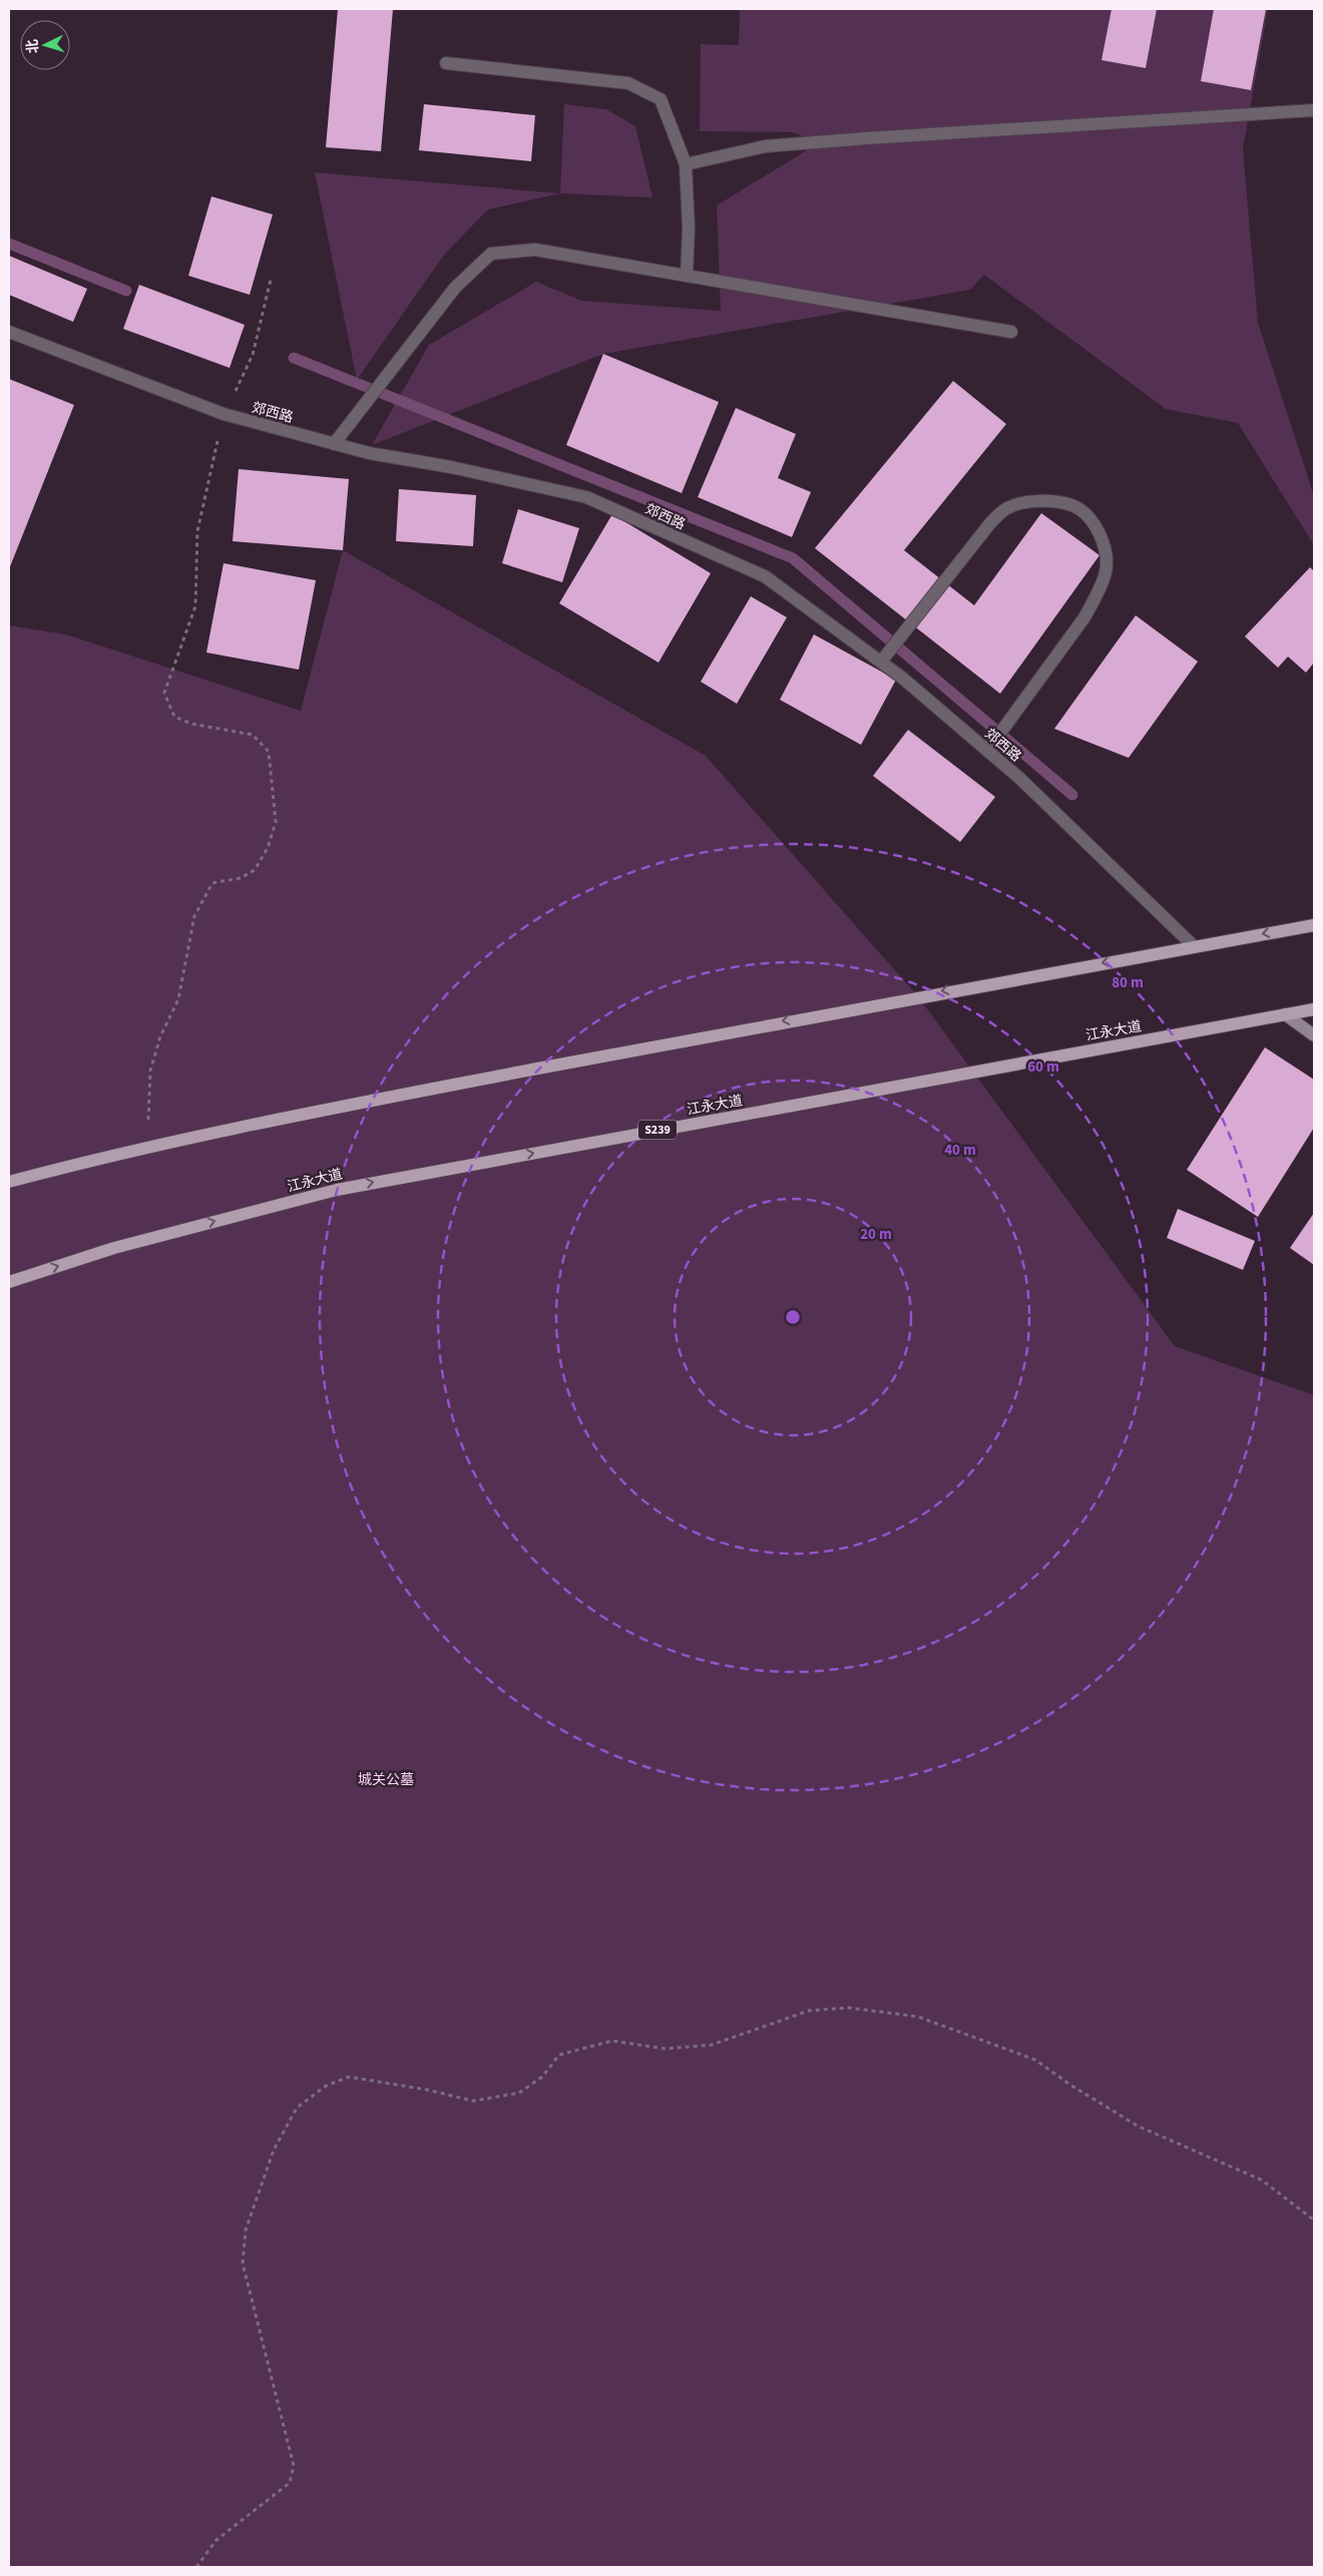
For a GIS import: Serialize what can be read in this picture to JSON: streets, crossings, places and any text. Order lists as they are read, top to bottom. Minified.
{"streets":{"main road":["江永大道","S239"],"street":["郊西路"]},"parks":["城关公墓"],"north":"left","rings":["80 m","60 m","40 m","20 m"]}
